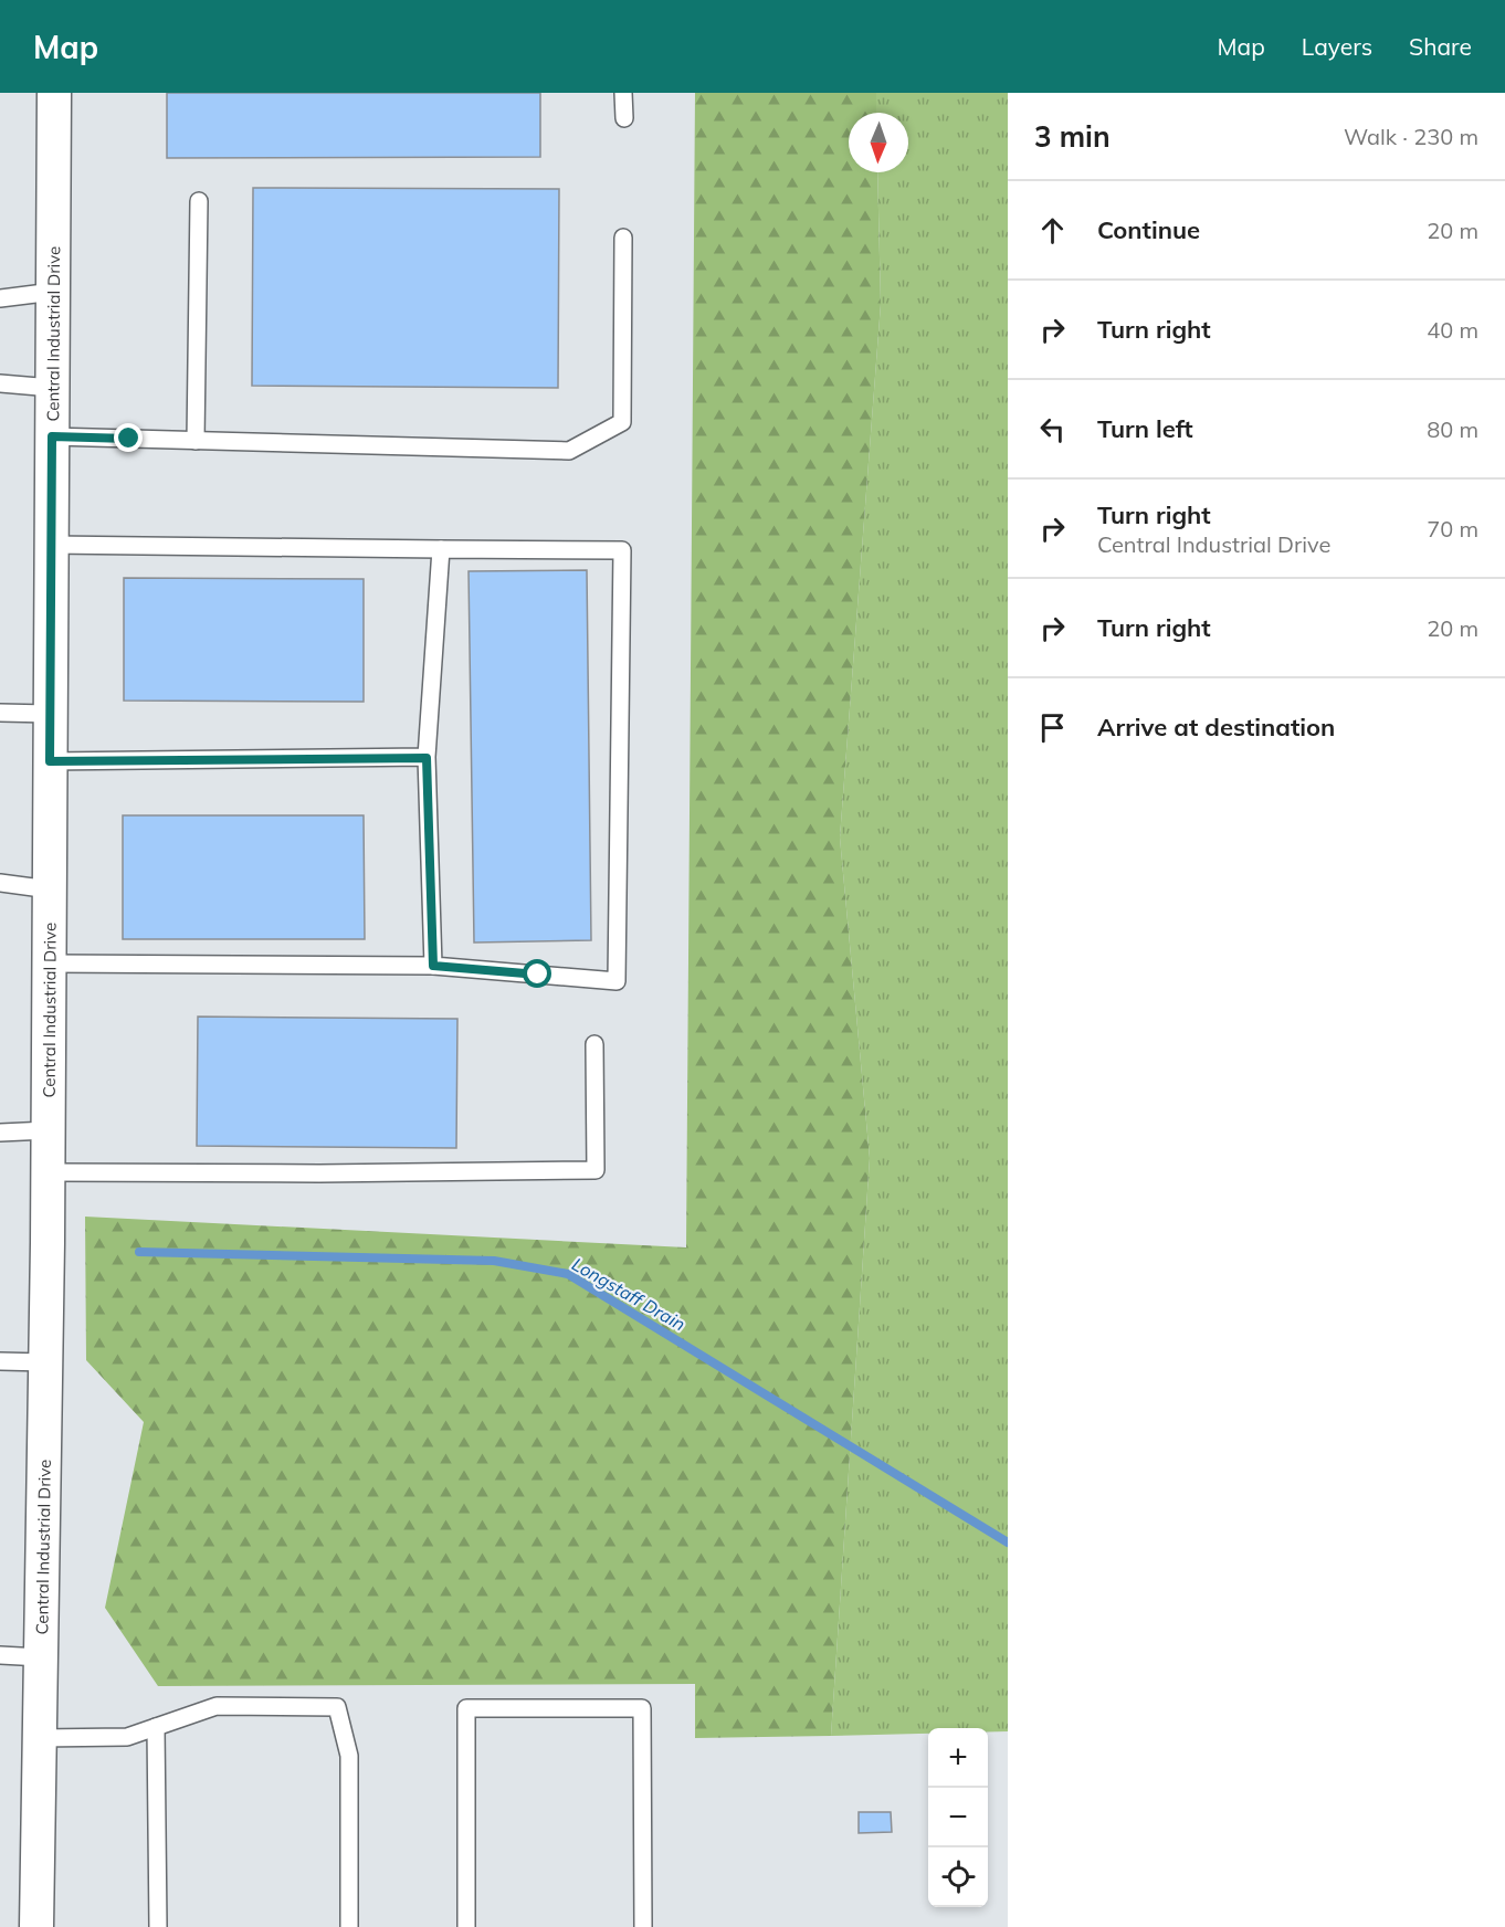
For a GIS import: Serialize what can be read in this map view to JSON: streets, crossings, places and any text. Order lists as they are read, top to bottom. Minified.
{"streets":{"street":["Central Industrial Drive"]},"water":["Longstaff Drain"],"north":"bottom","page":{"header":"Map","nav":["Map","Layers","Share"],"heading":["3 min","Walk · 230 m"],"list":[["Continue","20 m"],["Turn right","40 m"],["Turn left","80 m"],["Turn right","Central Industrial Drive","70 m"],["Turn right","20 m"],"Arrive at destination"],"map_buttons":["+","−"]}}
